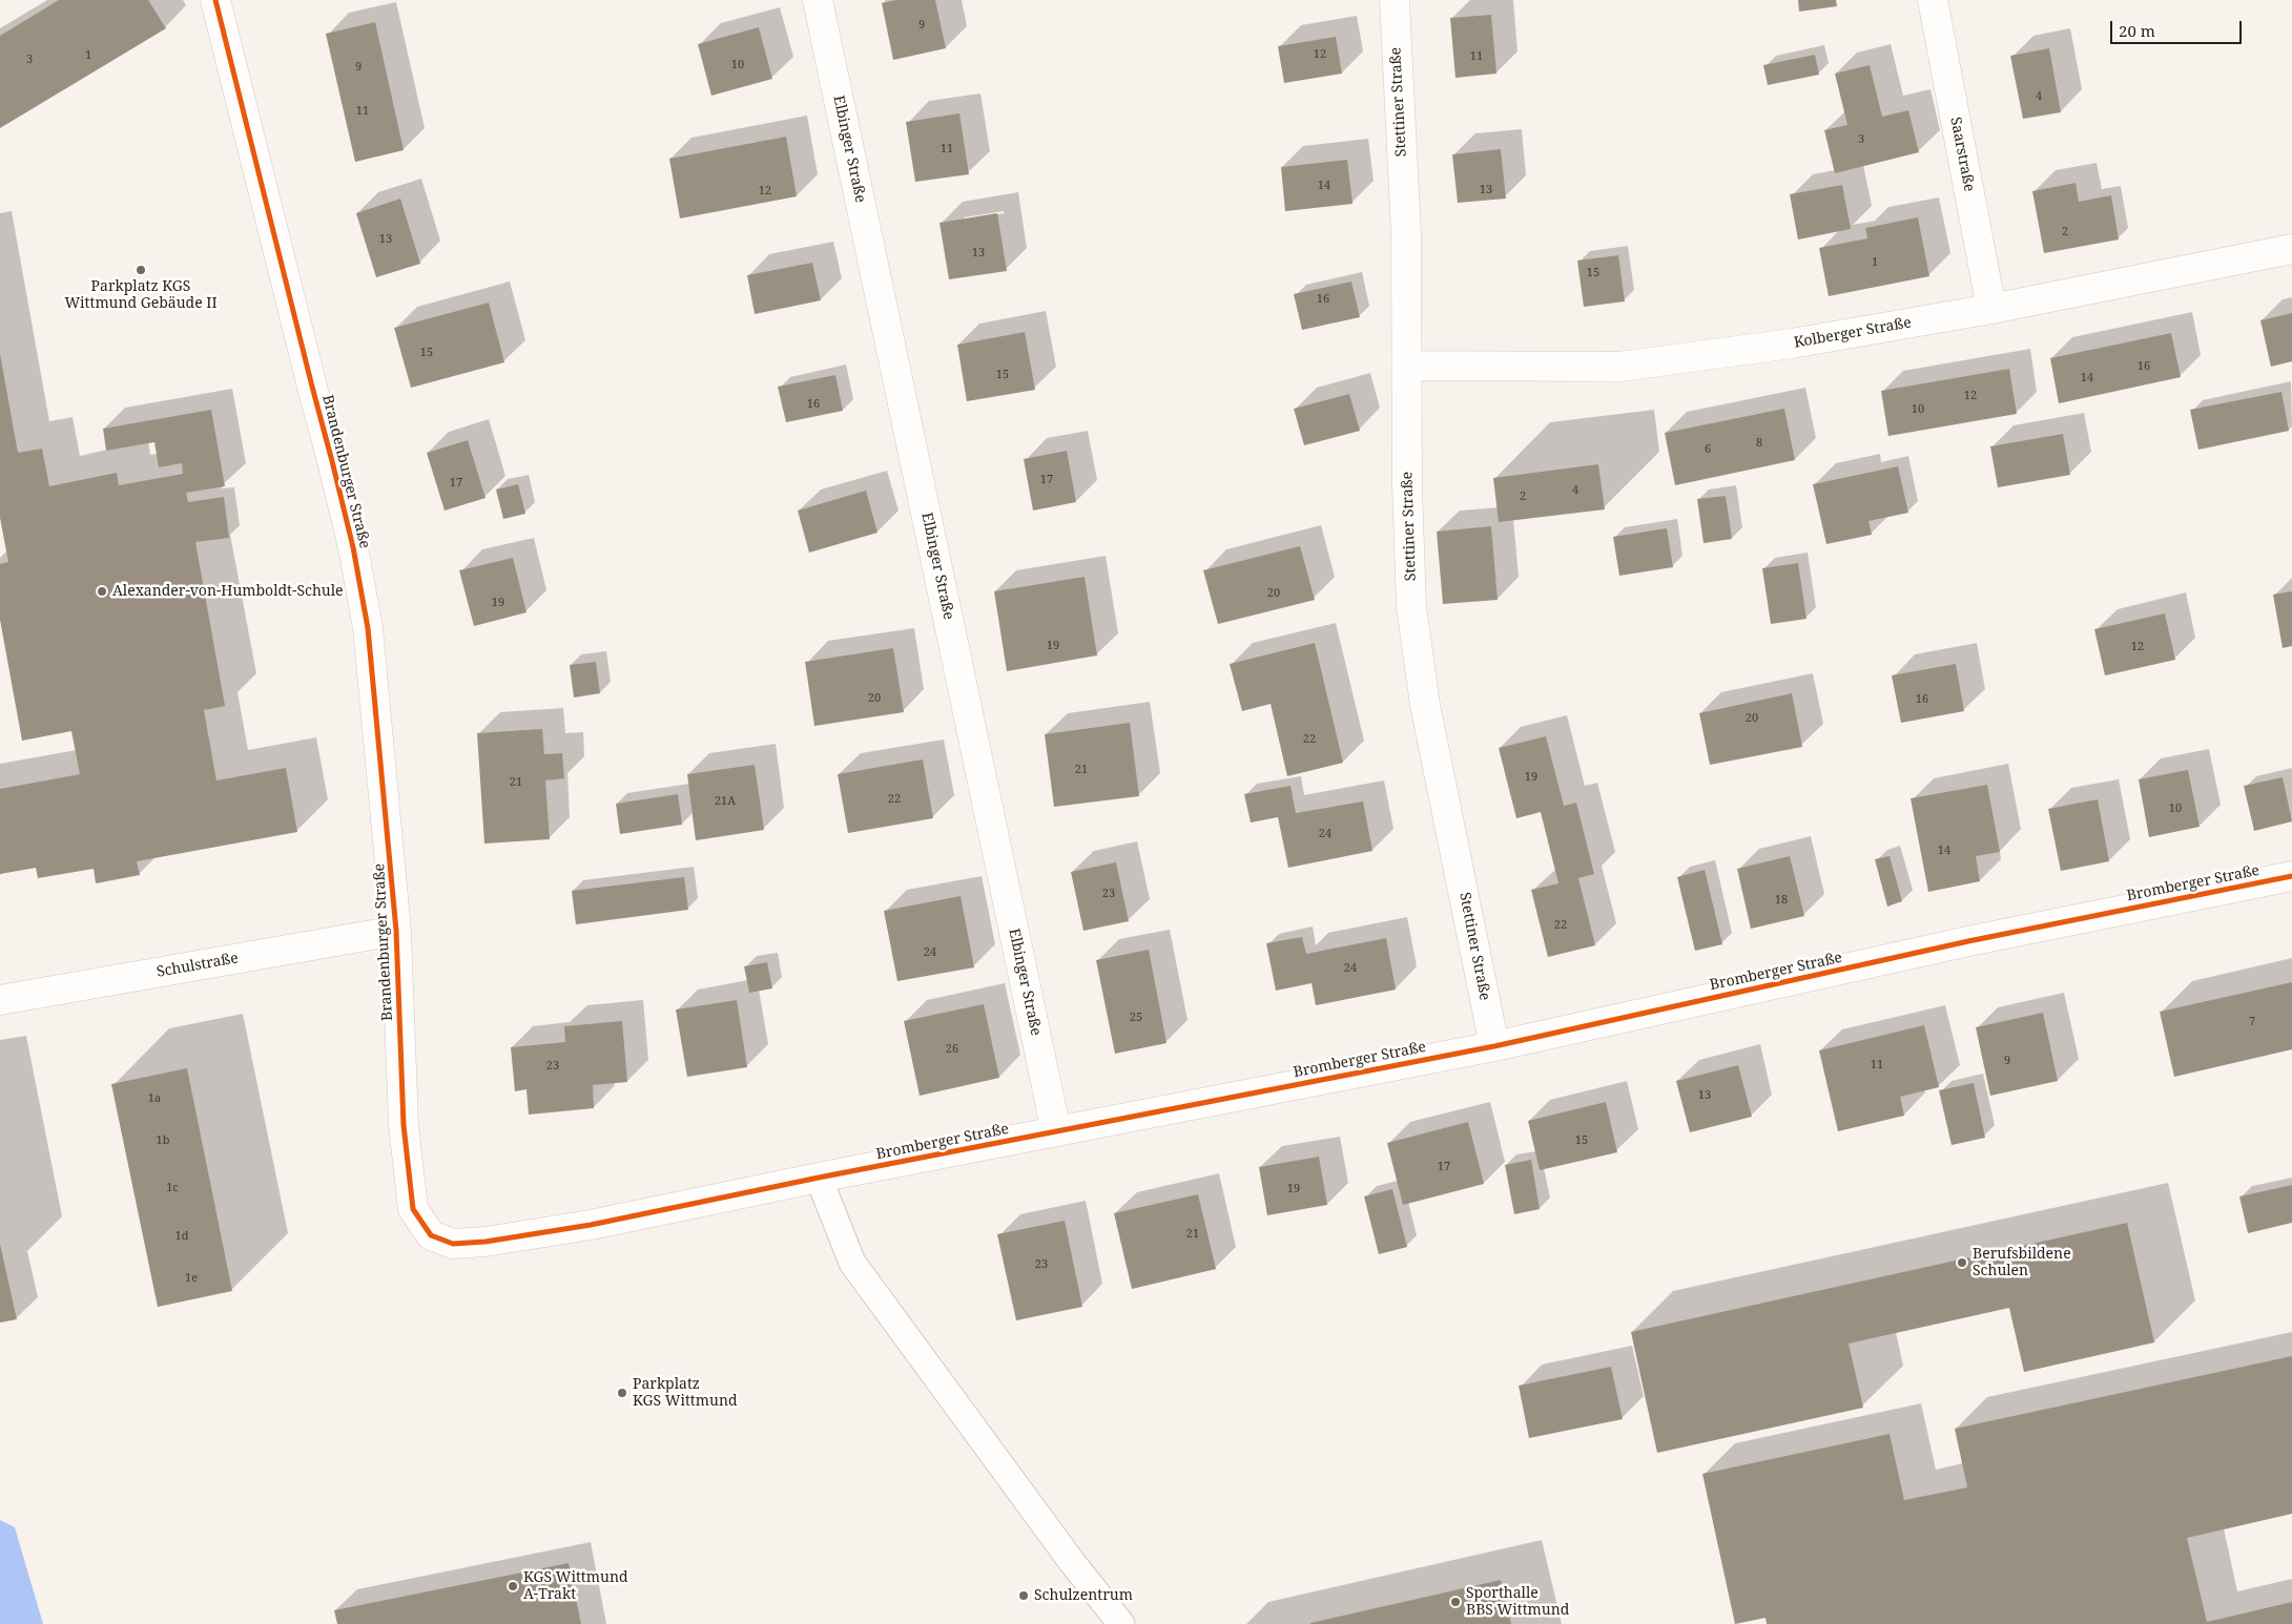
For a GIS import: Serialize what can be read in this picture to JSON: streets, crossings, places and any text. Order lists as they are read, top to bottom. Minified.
{"streets":{"street":["Stettiner Straße","Elbinger Straße","Saarstraße","Kolberger Straße","Brandenburger Straße","Bromberger Straße","Schulstraße"]},"crossings":[["Stettiner Straße","Kolberger Straße"],["Stettiner Straße","Bromberger Straße"],["Elbinger Straße","Bromberger Straße"],["Saarstraße","Kolberger Straße"],["Brandenburger Straße","Bromberger Straße"],["Brandenburger Straße","Schulstraße"]],"places":["Parkplatz KGS Wittmund Gebäude II","Alexander-von-Humboldt-Schule","Berufsbildene Schulen","Parkplatz KGS Wittmund","KGS Wittmund A-Trakt","Schulzentrum","Sporthalle BBS Wittmund"],"house_numbers":["9","12","1","11","3","10","9","4","11","3","11","14","13","12","2","13","13","1","15","16","15","16","15","14","12","16","10","8","6","17","17","4","2","20","19","19","12","20","16","20","22","21","19","21","22","21A","10","24","14","23","18","22","24","24","25","7","26","9","11","23","13","1a","1b","15","17","1c","19","21","1d","23","1e"],"scale_bar":"20 m"}
